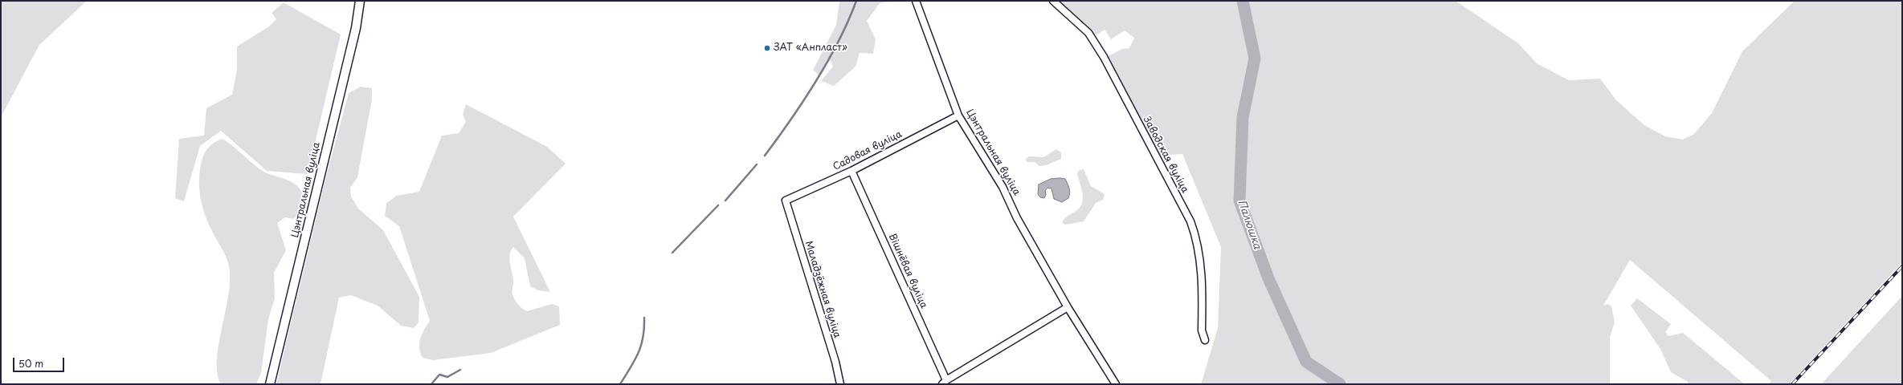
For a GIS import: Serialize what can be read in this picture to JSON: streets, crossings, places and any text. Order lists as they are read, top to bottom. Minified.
{"streets":{"street":["Садовая вуліца","Цэнтральная вуліца","Заводская вуліца","Вішнёвая вуліца","Маладзёжная вуліца"]},"crossings":[["Садовая вуліца","Цэнтральная вуліца"],["Садовая вуліца","Вішнёвая вуліца"],["Садовая вуліца","Маладзёжная вуліца"]],"water":["Палюшка"],"places":["ЗАТ «Анпласт»"],"scale_bar":"50 m"}
